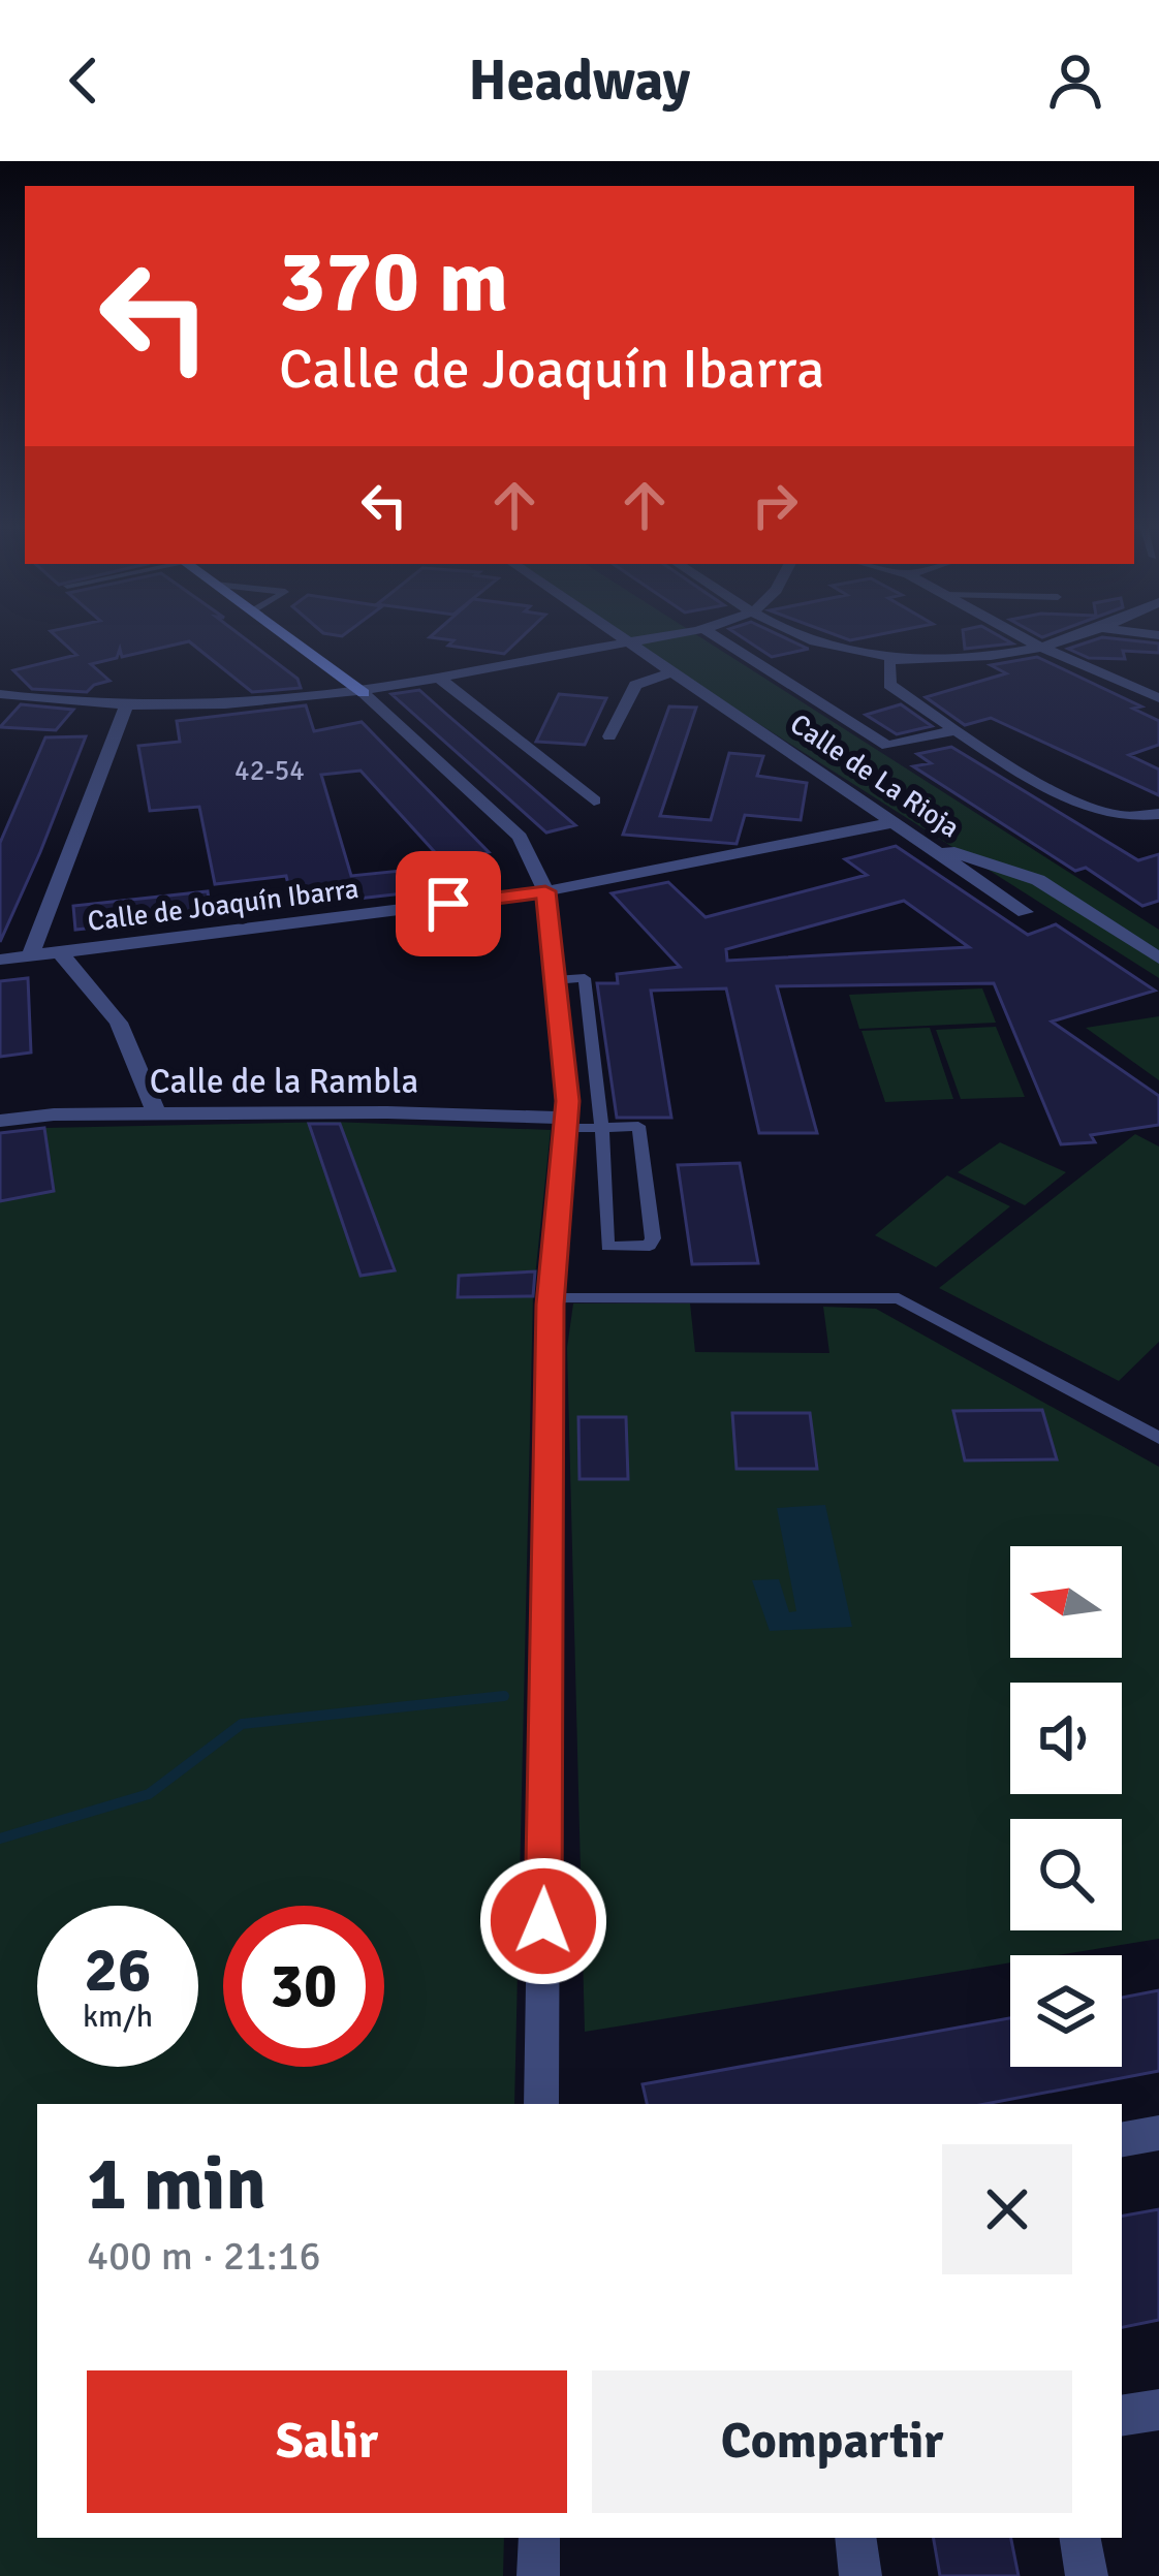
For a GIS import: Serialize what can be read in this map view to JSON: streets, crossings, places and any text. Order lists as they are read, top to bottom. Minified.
{"streets":{"street":["Calle de La Rioja","Calle de Joaquín Ibarra","Calle de la Rambla"]},"crossings":[["Calle de La Rioja","Calle de Joaquín Ibarra"]],"house_numbers":["42-54"],"north":"left","page":{"header":"Headway","turn":["370 m","Calle de Joaquín Ibarra"],"speed":"26 km/h","limit":"30","heading":["1 min","400 m · 21:16"],"buttons":["Salir","Compartir"]}}
